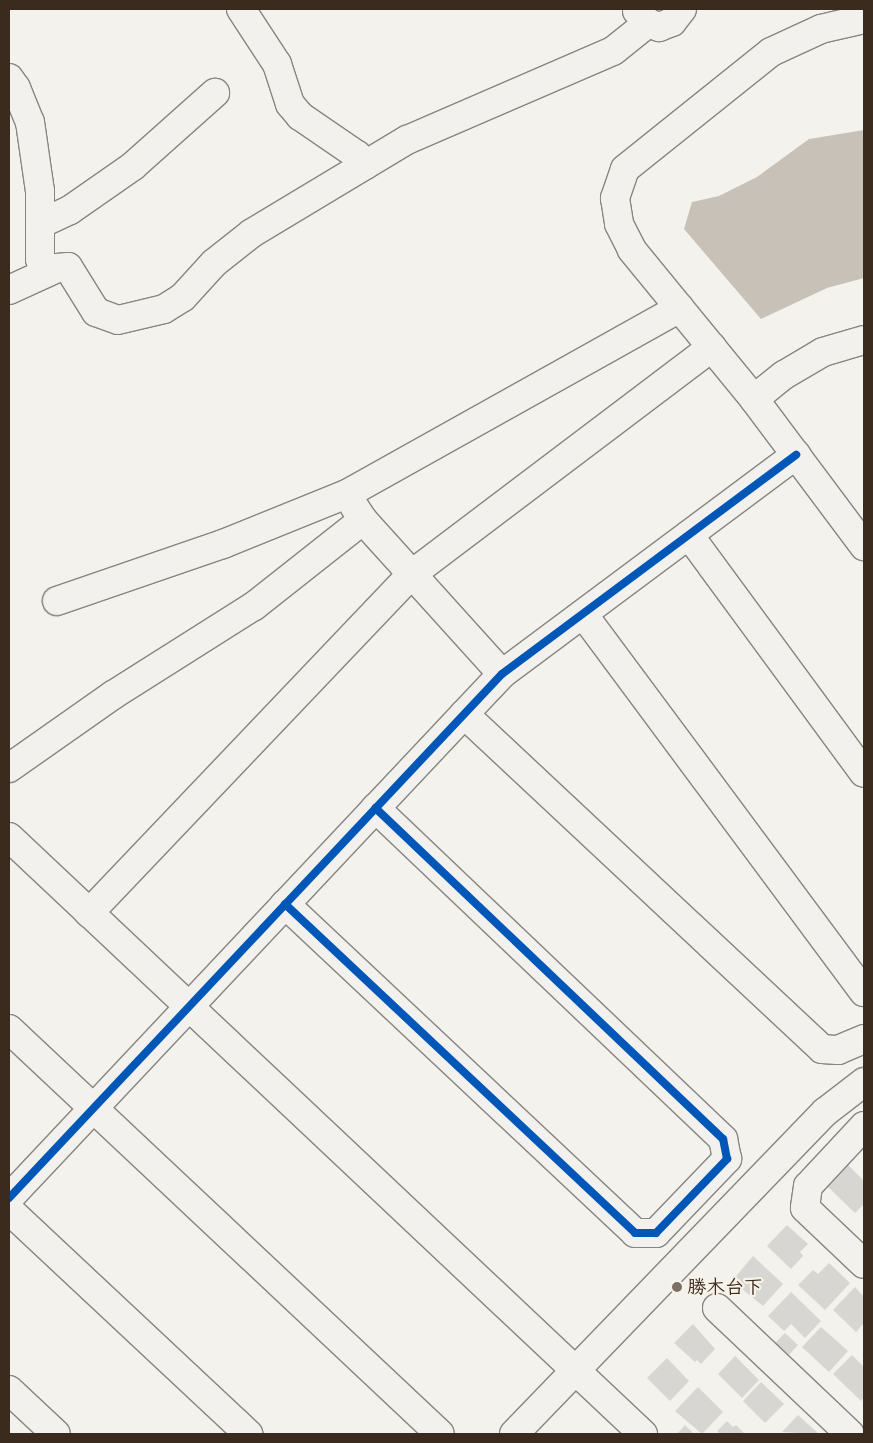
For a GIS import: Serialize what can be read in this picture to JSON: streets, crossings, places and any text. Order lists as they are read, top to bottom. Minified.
{"places":["勝木台下"]}
